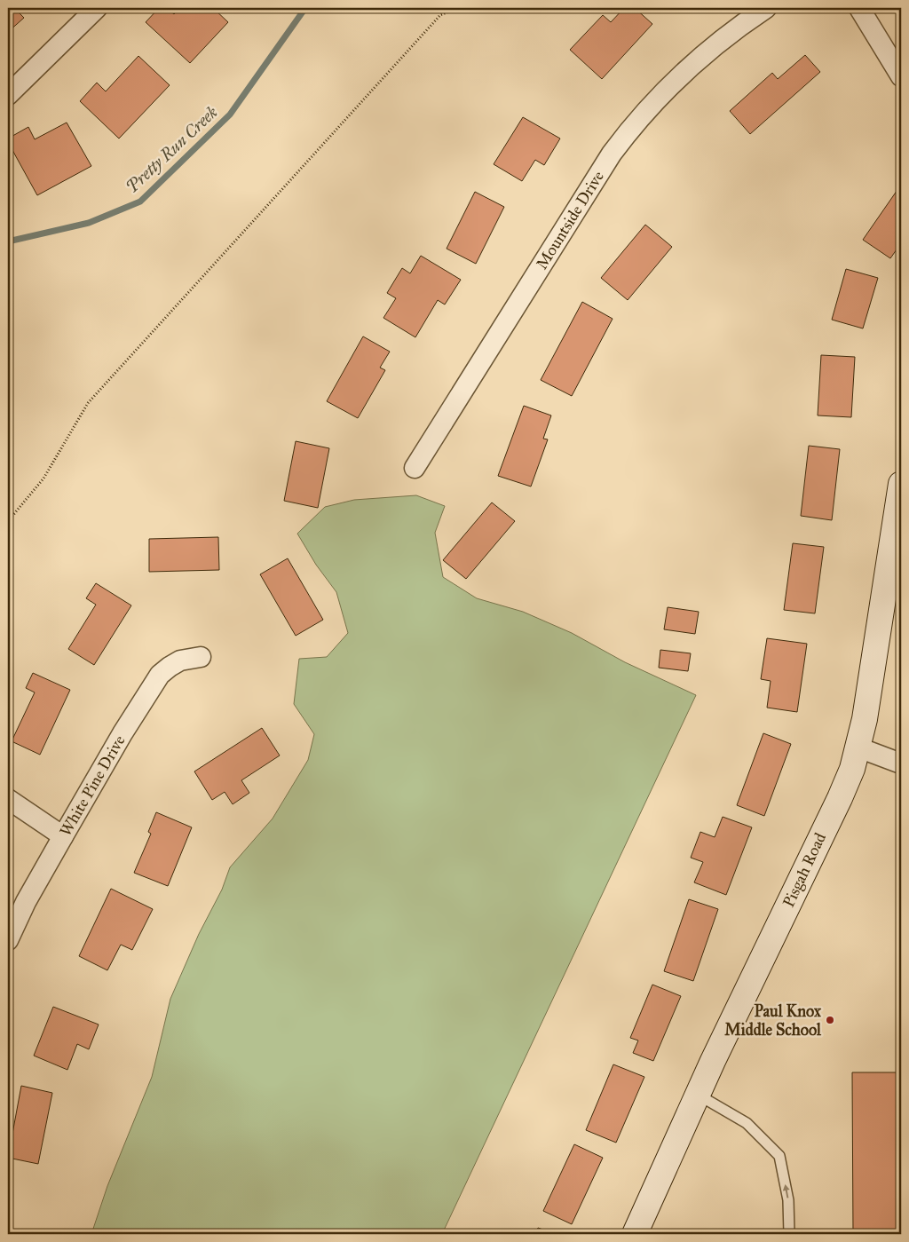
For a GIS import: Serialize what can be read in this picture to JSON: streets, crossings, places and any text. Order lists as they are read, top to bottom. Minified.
{"streets":{"street":["Mountside Drive","White Pine Drive","Pisgah Road"]},"water":["Pretty Run Creek"],"places":["Paul Knox Middle School"]}
